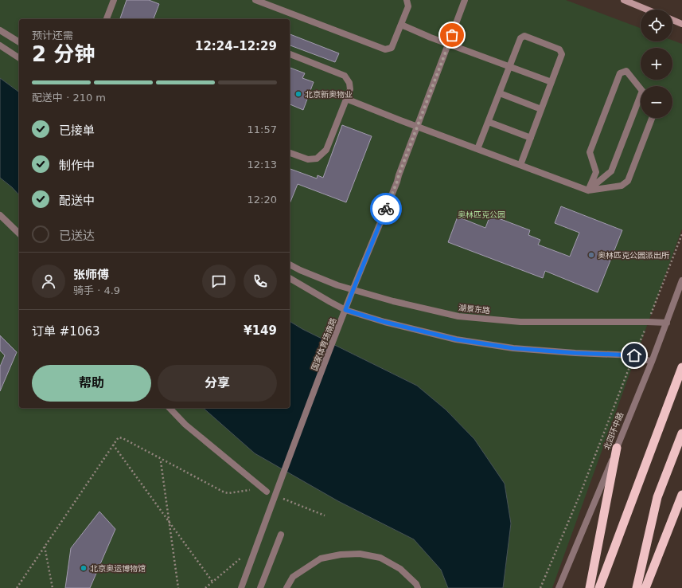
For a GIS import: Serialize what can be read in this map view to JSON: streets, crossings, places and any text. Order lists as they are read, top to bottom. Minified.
{"streets":{"street":["湖景东路","国家体育场南路","北四环中路"]},"crossings":[["湖景东路","国家体育场南路"],["湖景东路","北四环中路"]],"parks":["奥林匹克公园"],"places":["北京新奥物业","奥林匹克公园派出所","北京奥运博物馆"],"page":{"map_buttons":["+","−"],"heading":["2 分钟","预计还需","12:24–12:29"],"panel":["张师傅","骑手 · 4.9","订单 #1063","¥149"],"bar":"配送中 · 210 m","list":[["已接单","11:57"],["制作中","12:13"],["配送中","12:20"],"已送达"],"buttons":["帮助","分享"]}}
